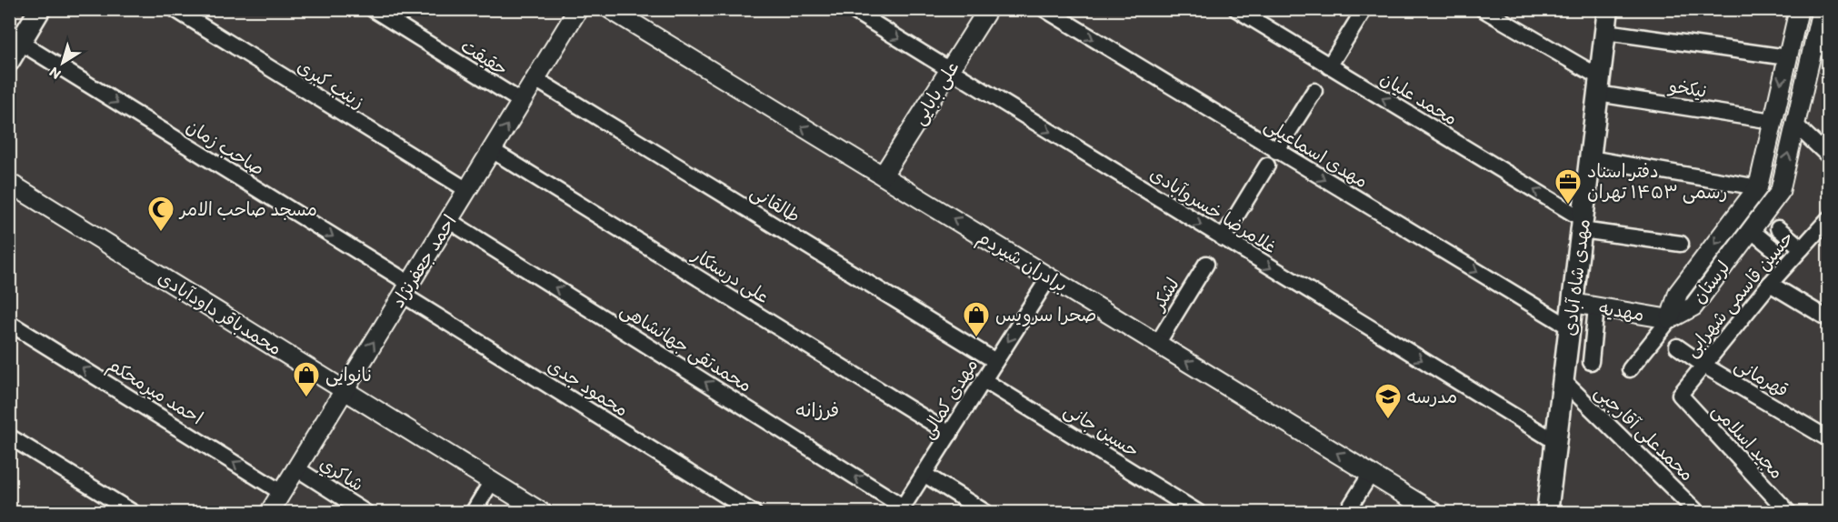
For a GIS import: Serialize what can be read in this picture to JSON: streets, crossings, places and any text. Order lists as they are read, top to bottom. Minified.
{"streets":{"main road":["مهدی شاه آبادی"],"street":["حقیقت","زینب کبری","نیکخو","علی بابایی","محمد علیان","صاحب زمان","مهدی اسماعیلی","طالقانی","غلامرضا خسروآبادی","احمد جعفرنژاد","برادران شیردم","علی درستکار","لرستان","لشكر","حسین قاسمی شهرابی","مهدیه","محمدباقر داودآبادی","محمدتقی جهانشاهی","قهرمانی","محمود جدی","احمد میرمحکم","مهدی کمالی","حسین جانی","محمدعلی آقارجبی","مجید اسلامی","شاكري"]},"crossings":[["حقیقت","احمد جعفرنژاد"],["زینب کبری","احمد جعفرنژاد"],["نیکخو","مهدی شاه آبادی"],["نیکخو","لرستان"],["علی بابایی","غلامرضا خسروآبادی"],["علی بابایی","برادران شیردم"],["محمد علیان","مهدی شاه آبادی"],["صاحب زمان","احمد جعفرنژاد"],["صاحب زمان","محمود جدی"],["مهدی اسماعیلی","مهدی شاه آبادی"],["طالقانی","احمد جعفرنژاد"],["طالقانی","مهدی کمالی"],["غلامرضا خسروآبادی","مهدی شاه آبادی"],["احمد جعفرنژاد","علی درستکار"],["احمد جعفرنژاد","محمدباقر داودآبادی"],["احمد جعفرنژاد","محمدتقی جهانشاهی"],["احمد جعفرنژاد","محمود جدی"],["احمد جعفرنژاد","احمد میرمحکم"],["احمد جعفرنژاد","شاكري"],["برادران شیردم","لشكر"],["برادران شیردم","مهدی کمالی"],["علی درستکار","مهدی کمالی"],["مهدی شاه آبادی","مهدیه"],["مهدی شاه آبادی","محمدعلی آقارجبی"],["لرستان","مهدیه"],["حسین قاسمی شهرابی","قهرمانی"],["حسین قاسمی شهرابی","مجید اسلامی"],["محمدتقی جهانشاهی","مهدی کمالی"],["مهدی کمالی","حسین جانی"]],"one_way":["صاحب زمان","مهدی اسماعیلی","غلامرضا خسروآبادی","برادران شیردم","محمدتقی جهانشاهی","مهدی کمالی"],"districts":["فرزانه"],"places":{"office":["دفتر اسناد رسمی ۱۴۵۳ تهران"],"mosque":["مسجد صاحب الامر"],"shop":["صحرا سرویس","نانوایی"],"school or university":["مدرسه"]},"north":"bottom left"}
